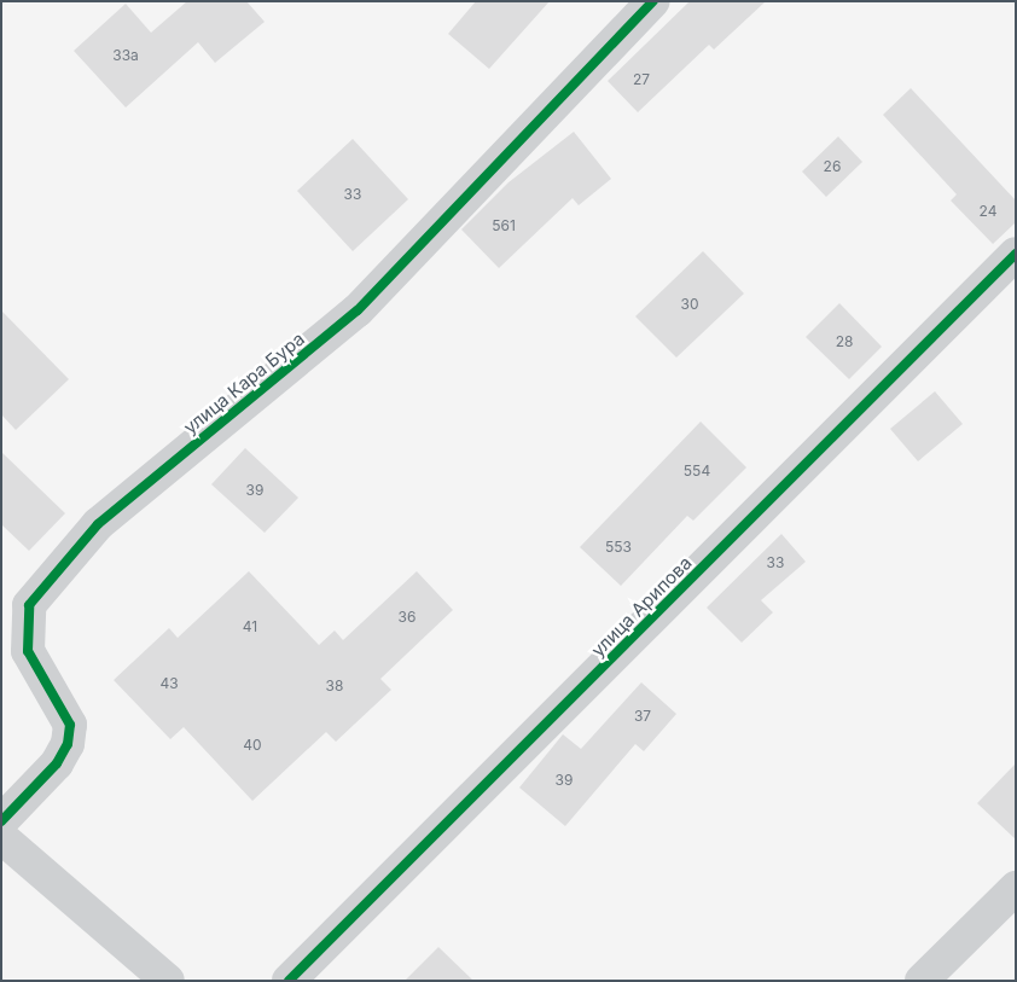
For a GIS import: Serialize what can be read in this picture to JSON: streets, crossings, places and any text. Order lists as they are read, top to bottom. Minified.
{"streets":{"street":["улица Кара Бура","улица Арипова"]},"house_numbers":["33а","27","26","33","24","561","30","28","554","39","553","33","36","41","43","38","37","40","39"]}
